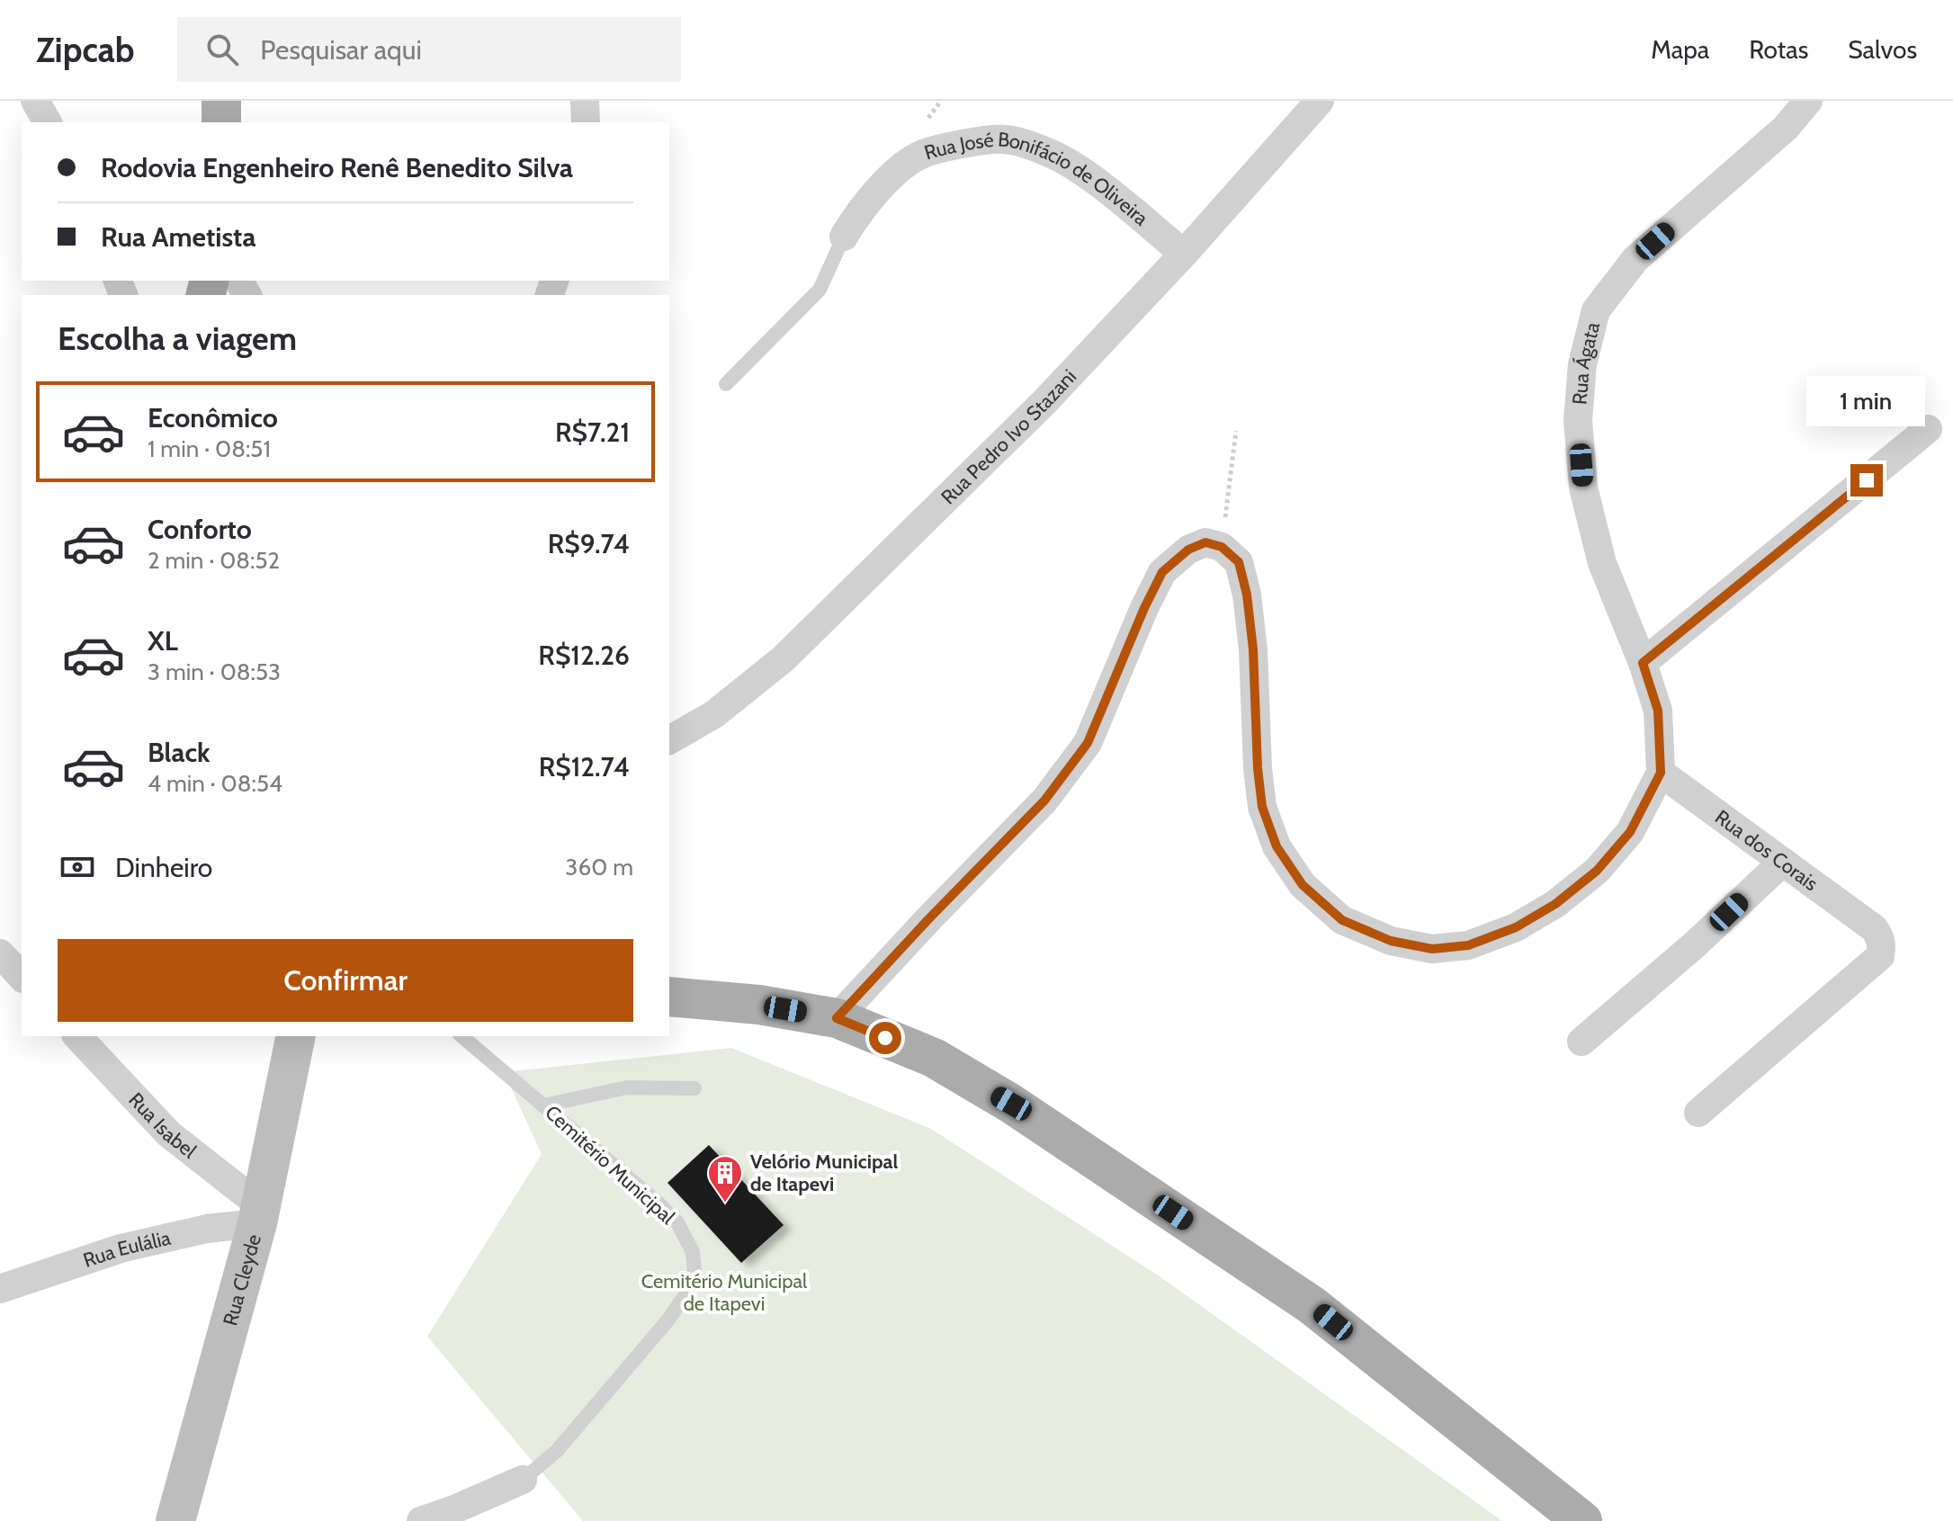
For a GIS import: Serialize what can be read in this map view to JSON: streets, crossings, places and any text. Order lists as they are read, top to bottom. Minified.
{"streets":{"street":["Rua José Bonifácio de Oliveira","Rua Ágata","Rua Pedro Ivo Stazani","Rua dos Corais","Rua Isabel","Rua Eulália","Rua Cleyde"],"lane":["Cemitério Municipal"]},"crossings":[["Rua José Bonifácio de Oliveira","Rua Pedro Ivo Stazani"],["Rua Isabel","Rua Eulália"],["Rua Isabel","Rua Cleyde"],["Rua Eulália","Rua Cleyde"]],"parks":["Cemitério Municipal de Itapevi"],"places":{"building":["Velório Municipal de Itapevi"]},"page":{"header":"Zipcab","search":"Pesquisar aqui","nav":["Mapa","Rotas","Salvos"],"banner":["Rodovia Engenheiro Renê Benedito Silva","Rua Ametista"],"heading":"Escolha a viagem","bubble":"1 min","list":[{"name":"Econômico","note":"1 min · 08:51","value":"R$7.21"},{"name":"Conforto","note":"2 min · 08:52","value":"R$9.74"},{"name":"XL","note":"3 min · 08:53","value":"R$12.26"},{"name":"Black","note":"4 min · 08:54","value":"R$12.74"}],"pay":["Dinheiro","360 m"],"buttons":"Confirmar"}}
